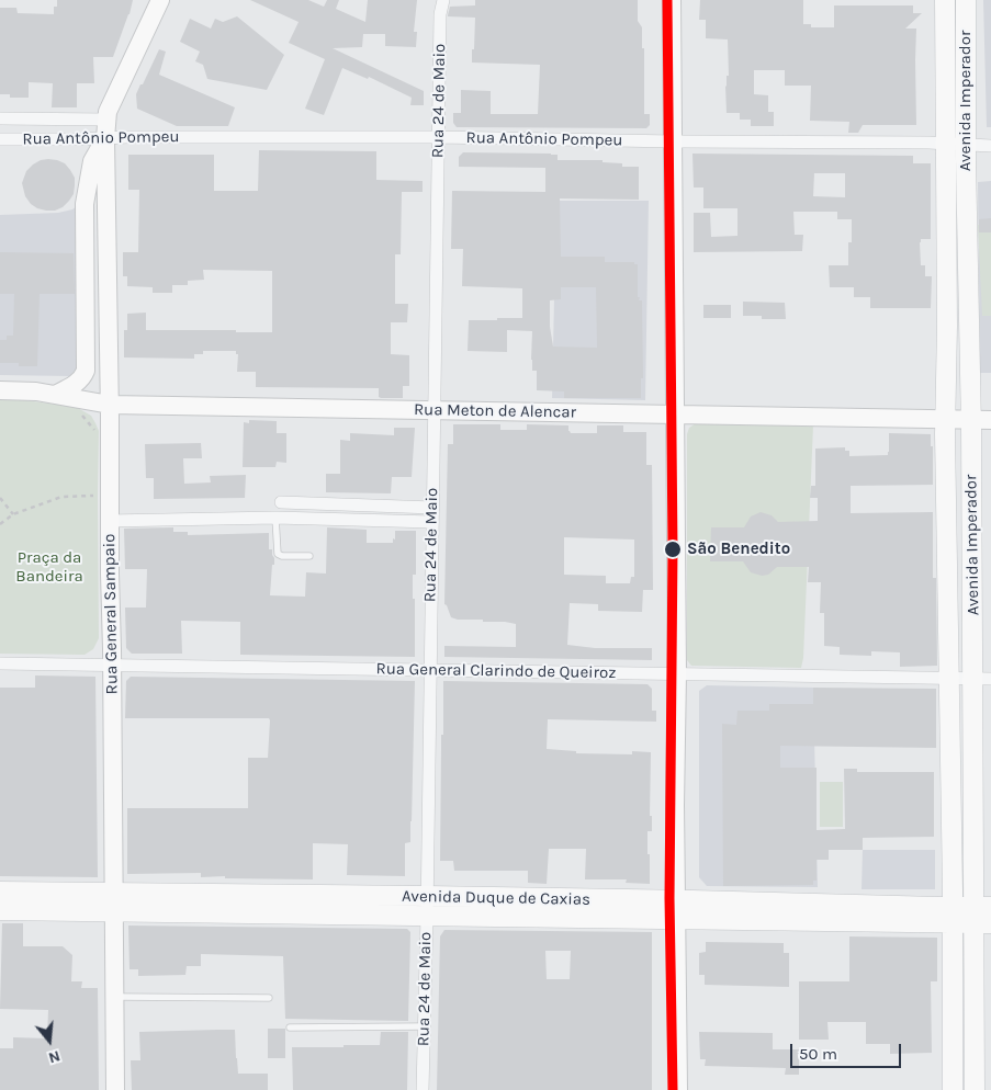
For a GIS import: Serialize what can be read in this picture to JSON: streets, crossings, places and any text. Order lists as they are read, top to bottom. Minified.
{"streets":{"main road":["Avenida Imperador","Avenida Duque de Caxias"],"street":["Rua 24 de Maio","Rua Antônio Pompeu","Rua Meton de Alencar","Rua General Sampaio","Rua General Clarindo de Queiroz"]},"crossings":[["Rua 24 de Maio","Rua Antônio Pompeu"],["Rua 24 de Maio","Rua Meton de Alencar"],["Rua 24 de Maio","Rua General Clarindo de Queiroz"],["Rua 24 de Maio","Avenida Duque de Caxias"],["Avenida Imperador","Rua Antônio Pompeu"],["Avenida Imperador","Rua Meton de Alencar"],["Avenida Imperador","Rua General Clarindo de Queiroz"],["Avenida Imperador","Avenida Duque de Caxias"],["Rua Antônio Pompeu","Rua General Sampaio"],["Rua Meton de Alencar","Rua General Sampaio"],["Rua General Sampaio","Rua General Clarindo de Queiroz"],["Rua General Sampaio","Avenida Duque de Caxias"]],"parks":["Praça da Bandeira"],"places":["São Benedito"],"scale_bar":"50 m","north":"bottom"}
